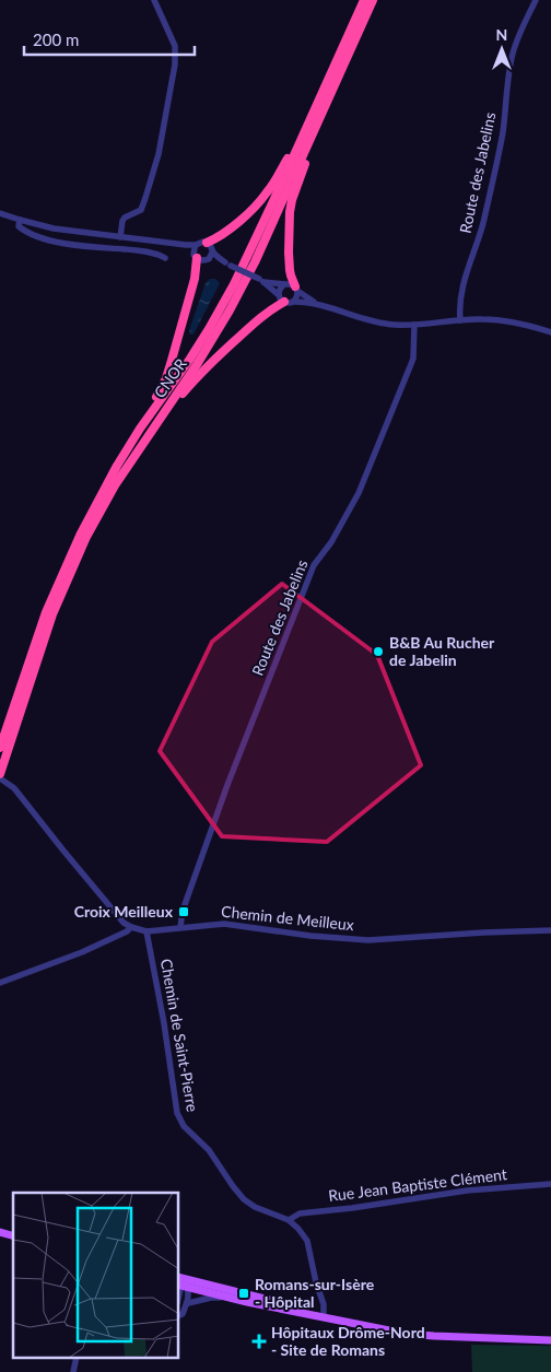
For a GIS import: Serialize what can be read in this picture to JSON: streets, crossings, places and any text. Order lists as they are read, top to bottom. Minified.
{"streets":{"highway":["CNOR"],"street":["Route des Jabelins","Chemin de Meilleux","Chemin de Saint-Pierre","Rue Jean Baptiste Clément"]},"crossings":[["Route des Jabelins","Chemin de Meilleux"],["Chemin de Meilleux","Chemin de Saint-Pierre"],["Chemin de Saint-Pierre","Rue Jean Baptiste Clément"]],"places":{"other":["B&B Au Rucher de Jabelin"],"transit":["Croix Meilleux","Romans-sur-Isère - Hôpital"],"health":["Hôpitaux Drôme-Nord - Site de Romans"]},"scale_bar":"200 m","north":"top"}
